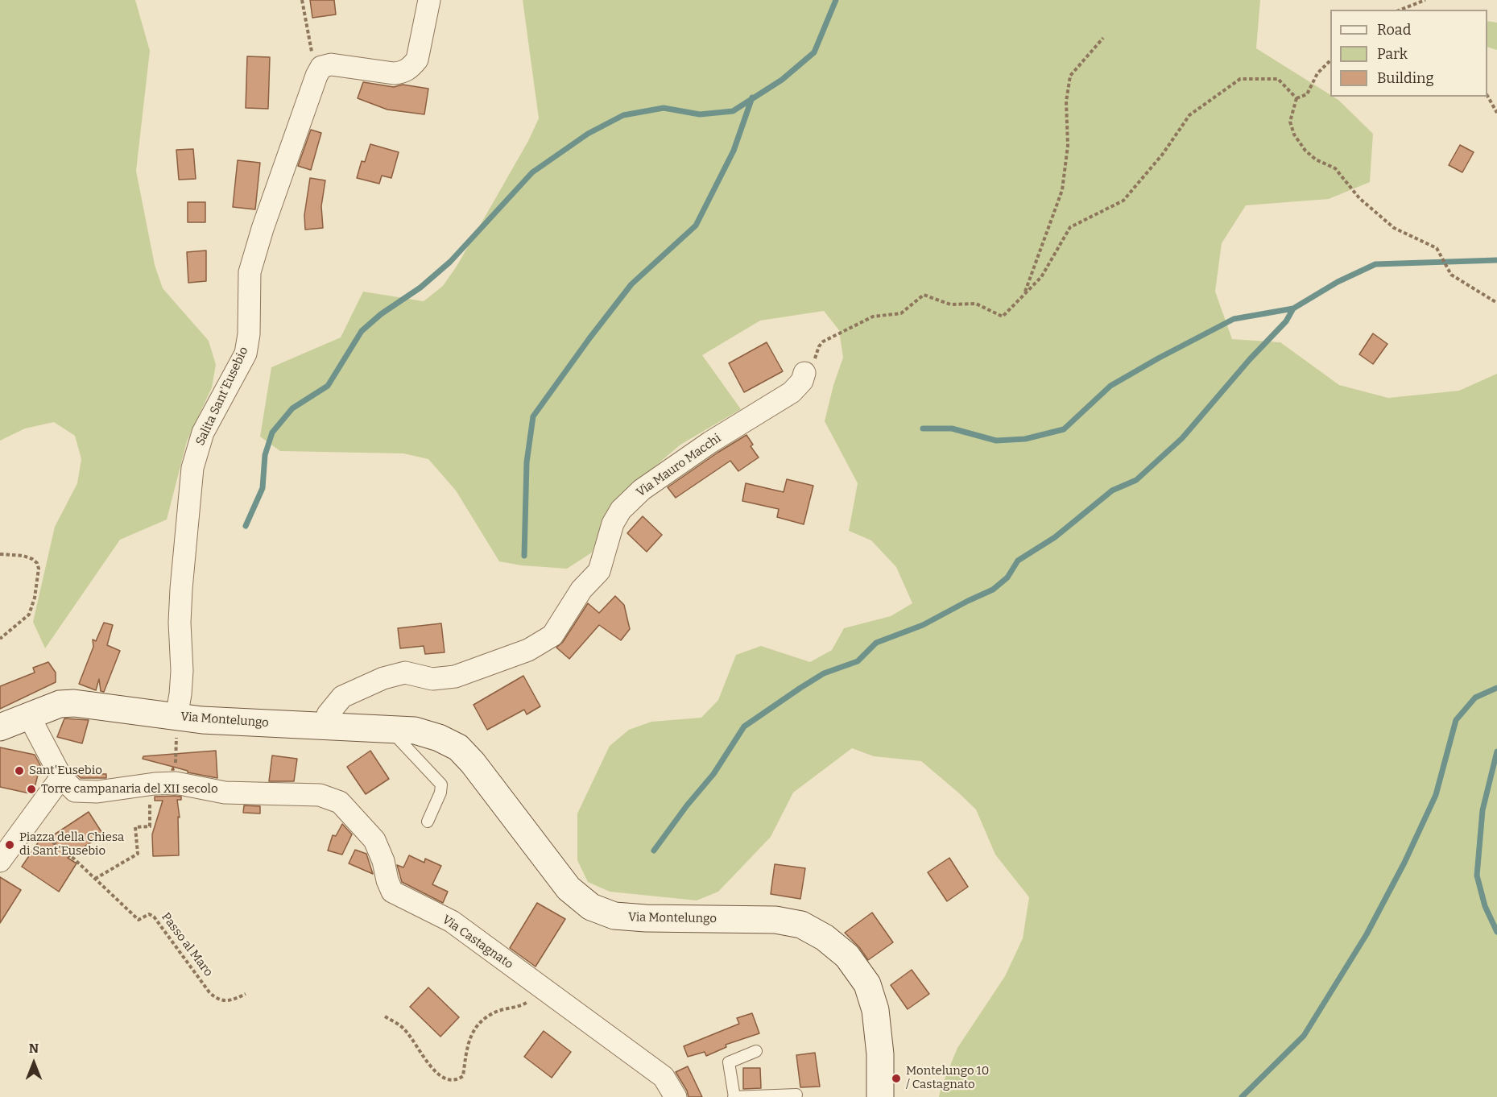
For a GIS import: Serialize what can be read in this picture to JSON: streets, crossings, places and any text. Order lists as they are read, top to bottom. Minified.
{"streets":{"street":["Salita Sant'Eusebio","Via Mauro Macchi","Via Montelungo","Via Castagnato"],"path":["Passo al Maro"]},"crossings":[["Salita Sant'Eusebio","Via Montelungo"],["Via Mauro Macchi","Via Montelungo"]],"places":["Sant'Eusebio","Torre campanaria del XII secolo","Piazza della Chiesa di Sant'Eusebio","Montelungo 10 / Castagnato"],"legend":["Road","Park","Building"],"north":"top"}
